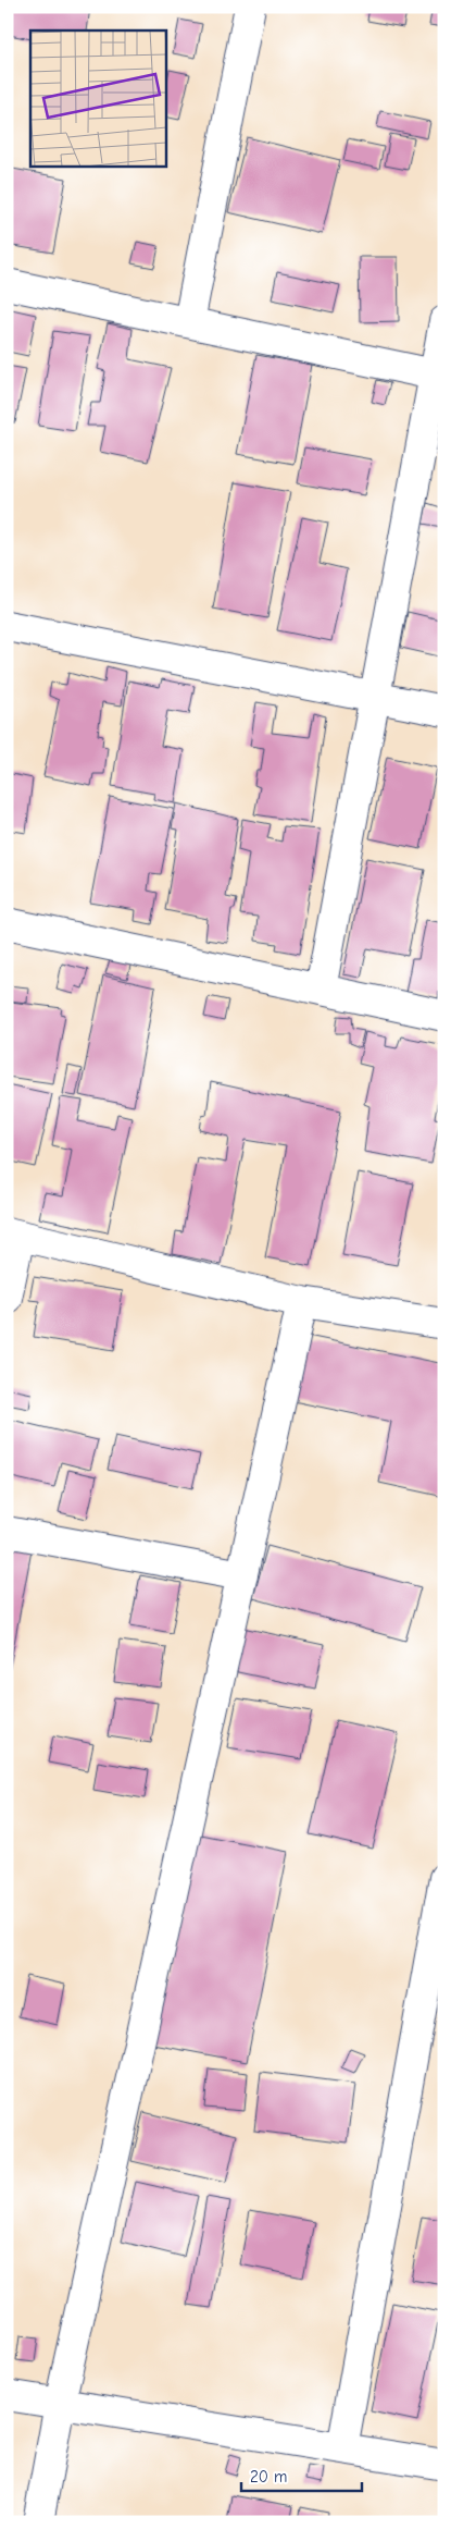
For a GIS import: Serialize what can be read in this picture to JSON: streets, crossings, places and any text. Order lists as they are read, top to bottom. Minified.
{"scale_bar":"20 m"}
